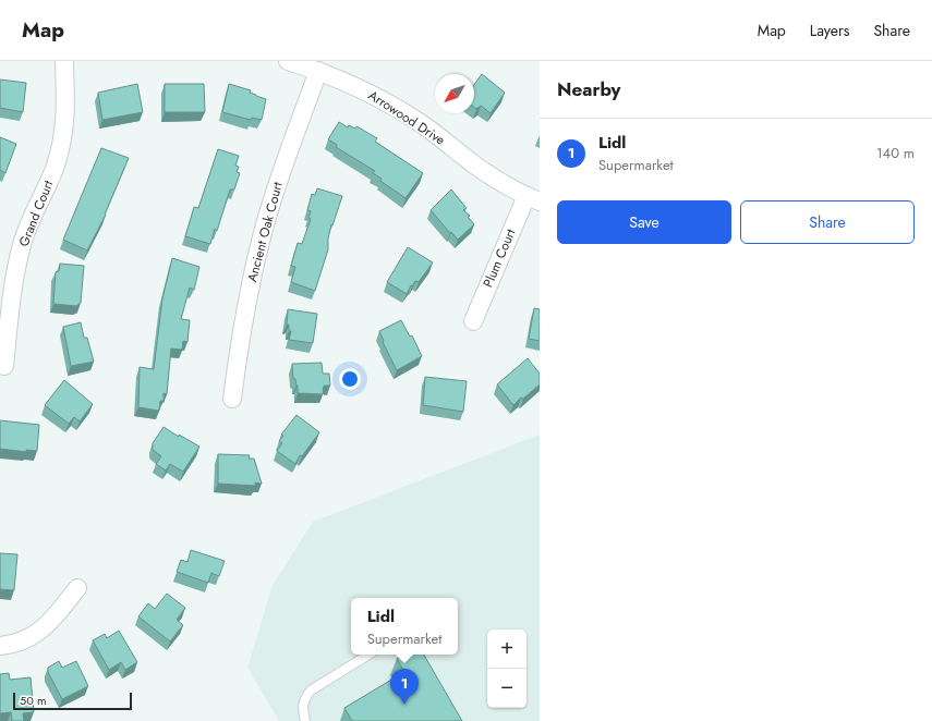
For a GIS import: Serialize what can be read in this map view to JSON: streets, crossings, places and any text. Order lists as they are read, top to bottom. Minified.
{"streets":{"street":["Arrowood Drive","Grand Court","Ancient Oak Court","Plum Court"]},"crossings":[["Arrowood Drive","Ancient Oak Court"],["Arrowood Drive","Plum Court"]],"scale_bar":"50 m","north":"bottom left","page":{"header":"Map","nav":["Map","Layers","Share"],"heading":"Nearby","list":[{"mark":"1","name":"Lidl","note":"Supermarket","value":"140 m"}],"buttons":["Save","Share"],"popup":["Lidl","Supermarket"],"map_buttons":["+","−"],"pins":"1","scale":"50 m"}}
